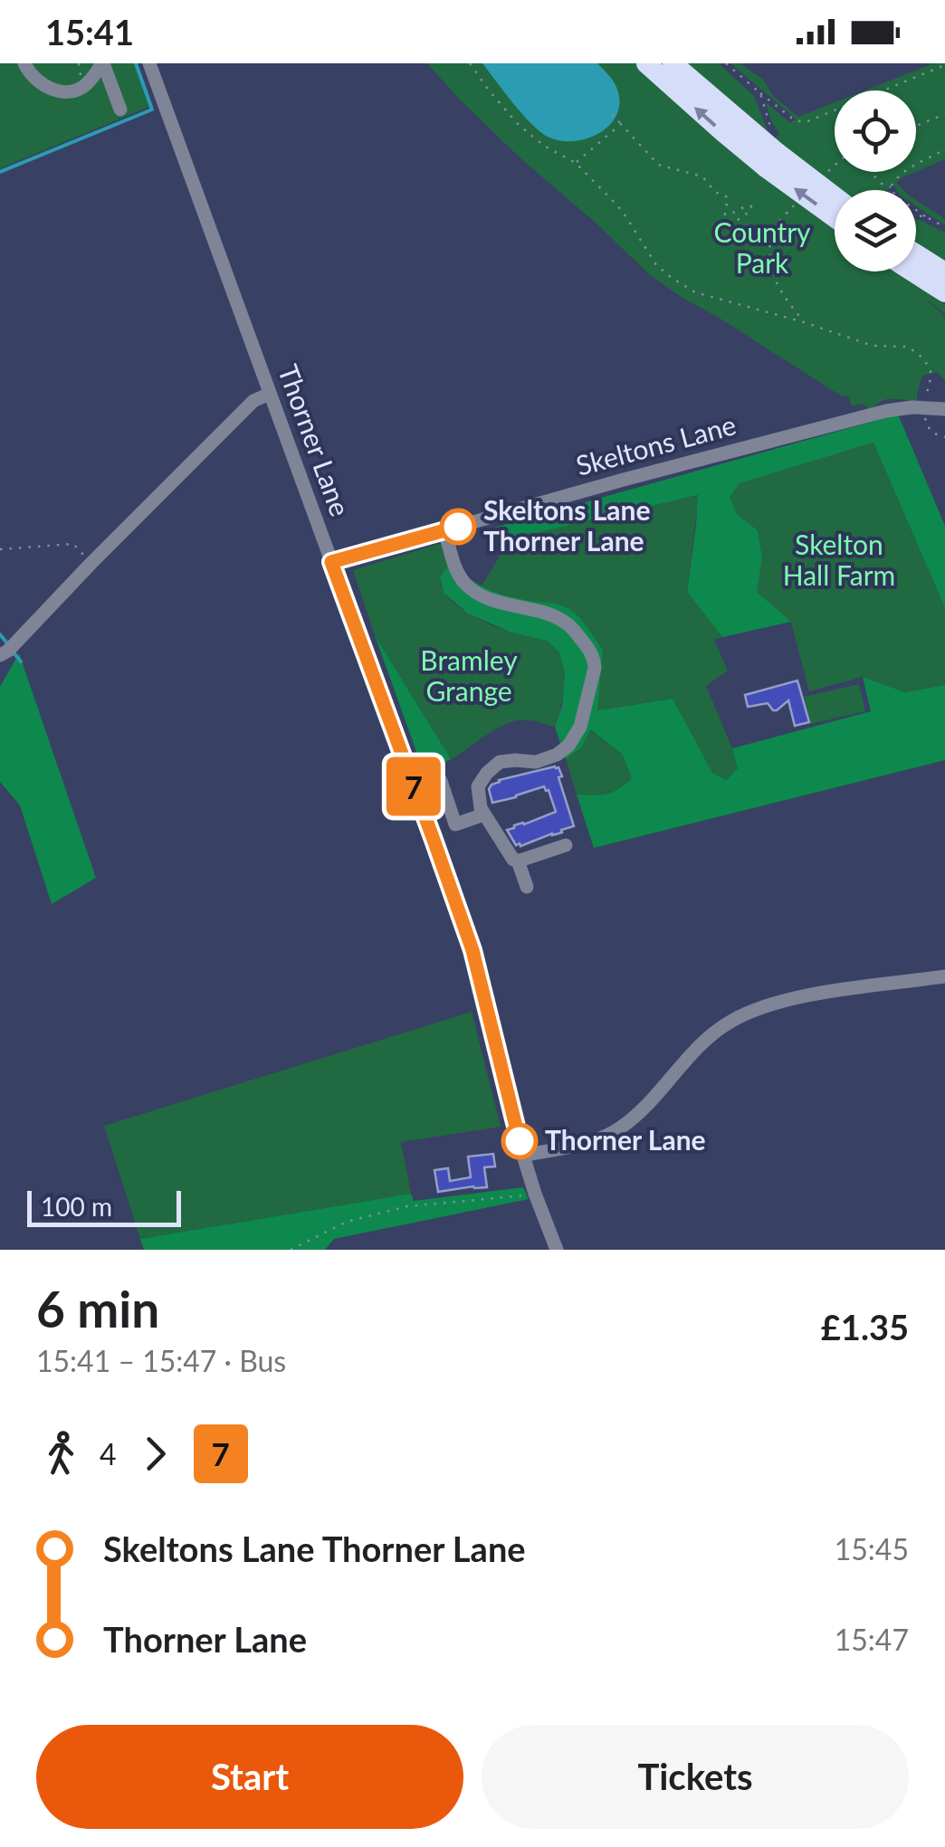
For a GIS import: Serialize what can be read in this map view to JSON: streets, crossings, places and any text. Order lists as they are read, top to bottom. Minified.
{"streets":{"street":["Thorner Lane","Skeltons Lane"]},"crossings":[["Thorner Lane","Skeltons Lane"]],"parks":["Country Park","Skelton Hall Farm","Bramley Grange"],"places":["Skeltons Lane Thorner Lane","Thorner Lane"],"lines":["bus line 7"],"scale_bar":"100 m","page":{"status":"15:41","on_map":"7","scale":"100 m","heading":["6 min","15:41 – 15:47 · Bus","£1.35"],"legs":["4","7"],"list":[{"name":"Skeltons Lane Thorner Lane","value":"15:45"},{"name":"Thorner Lane","value":"15:47"}],"buttons":["Start","Tickets"]}}
